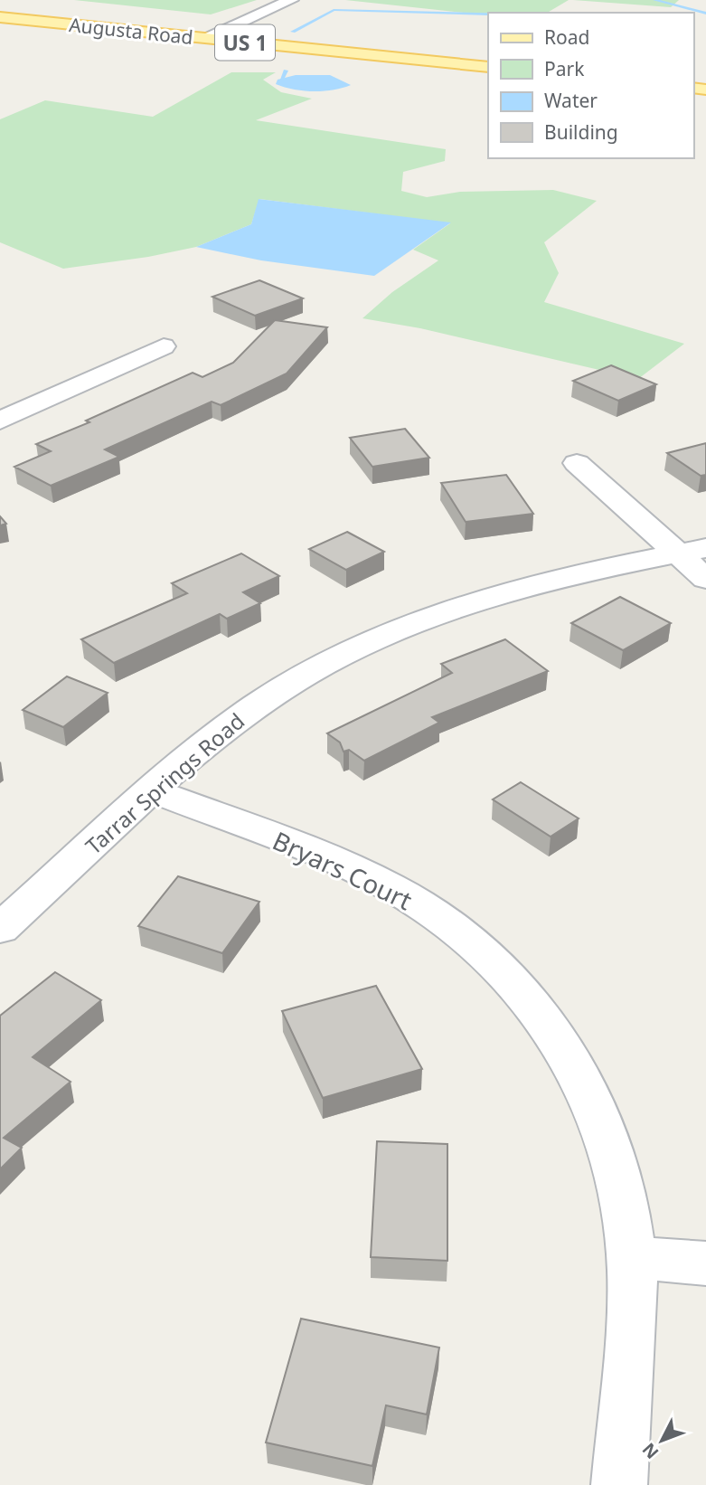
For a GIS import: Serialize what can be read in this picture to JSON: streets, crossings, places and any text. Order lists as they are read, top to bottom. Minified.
{"streets":{"main road":["Augusta Road","US 1"],"street":["Tarrar Springs Road","Bryars Court"]},"crossings":[["Tarrar Springs Road","Bryars Court"]],"legend":["Road","Park","Water","Building"],"north":"bottom left"}
